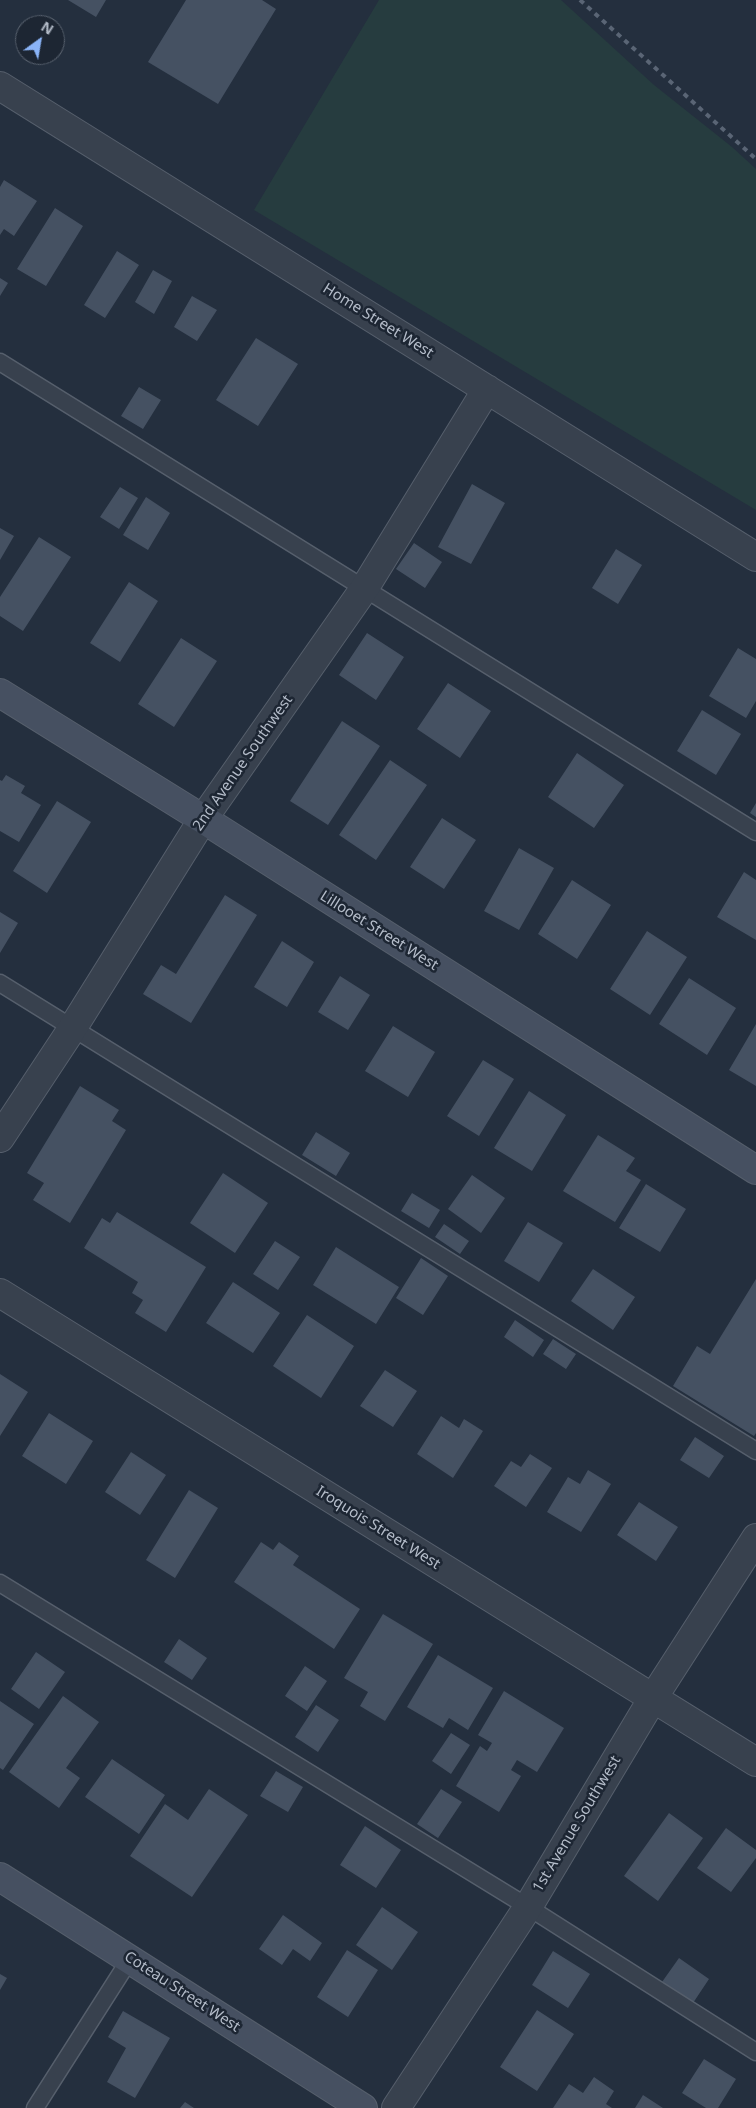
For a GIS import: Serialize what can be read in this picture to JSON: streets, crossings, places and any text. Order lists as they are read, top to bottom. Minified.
{"streets":{"street":["Home Street West","2nd Avenue Southwest","Lillooet Street West","Iroquois Street West","1st Avenue Southwest","Coteau Street West"]},"crossings":[["Home Street West","2nd Avenue Southwest"],["2nd Avenue Southwest","Lillooet Street West"],["Iroquois Street West","1st Avenue Southwest"]],"north":"top right"}
